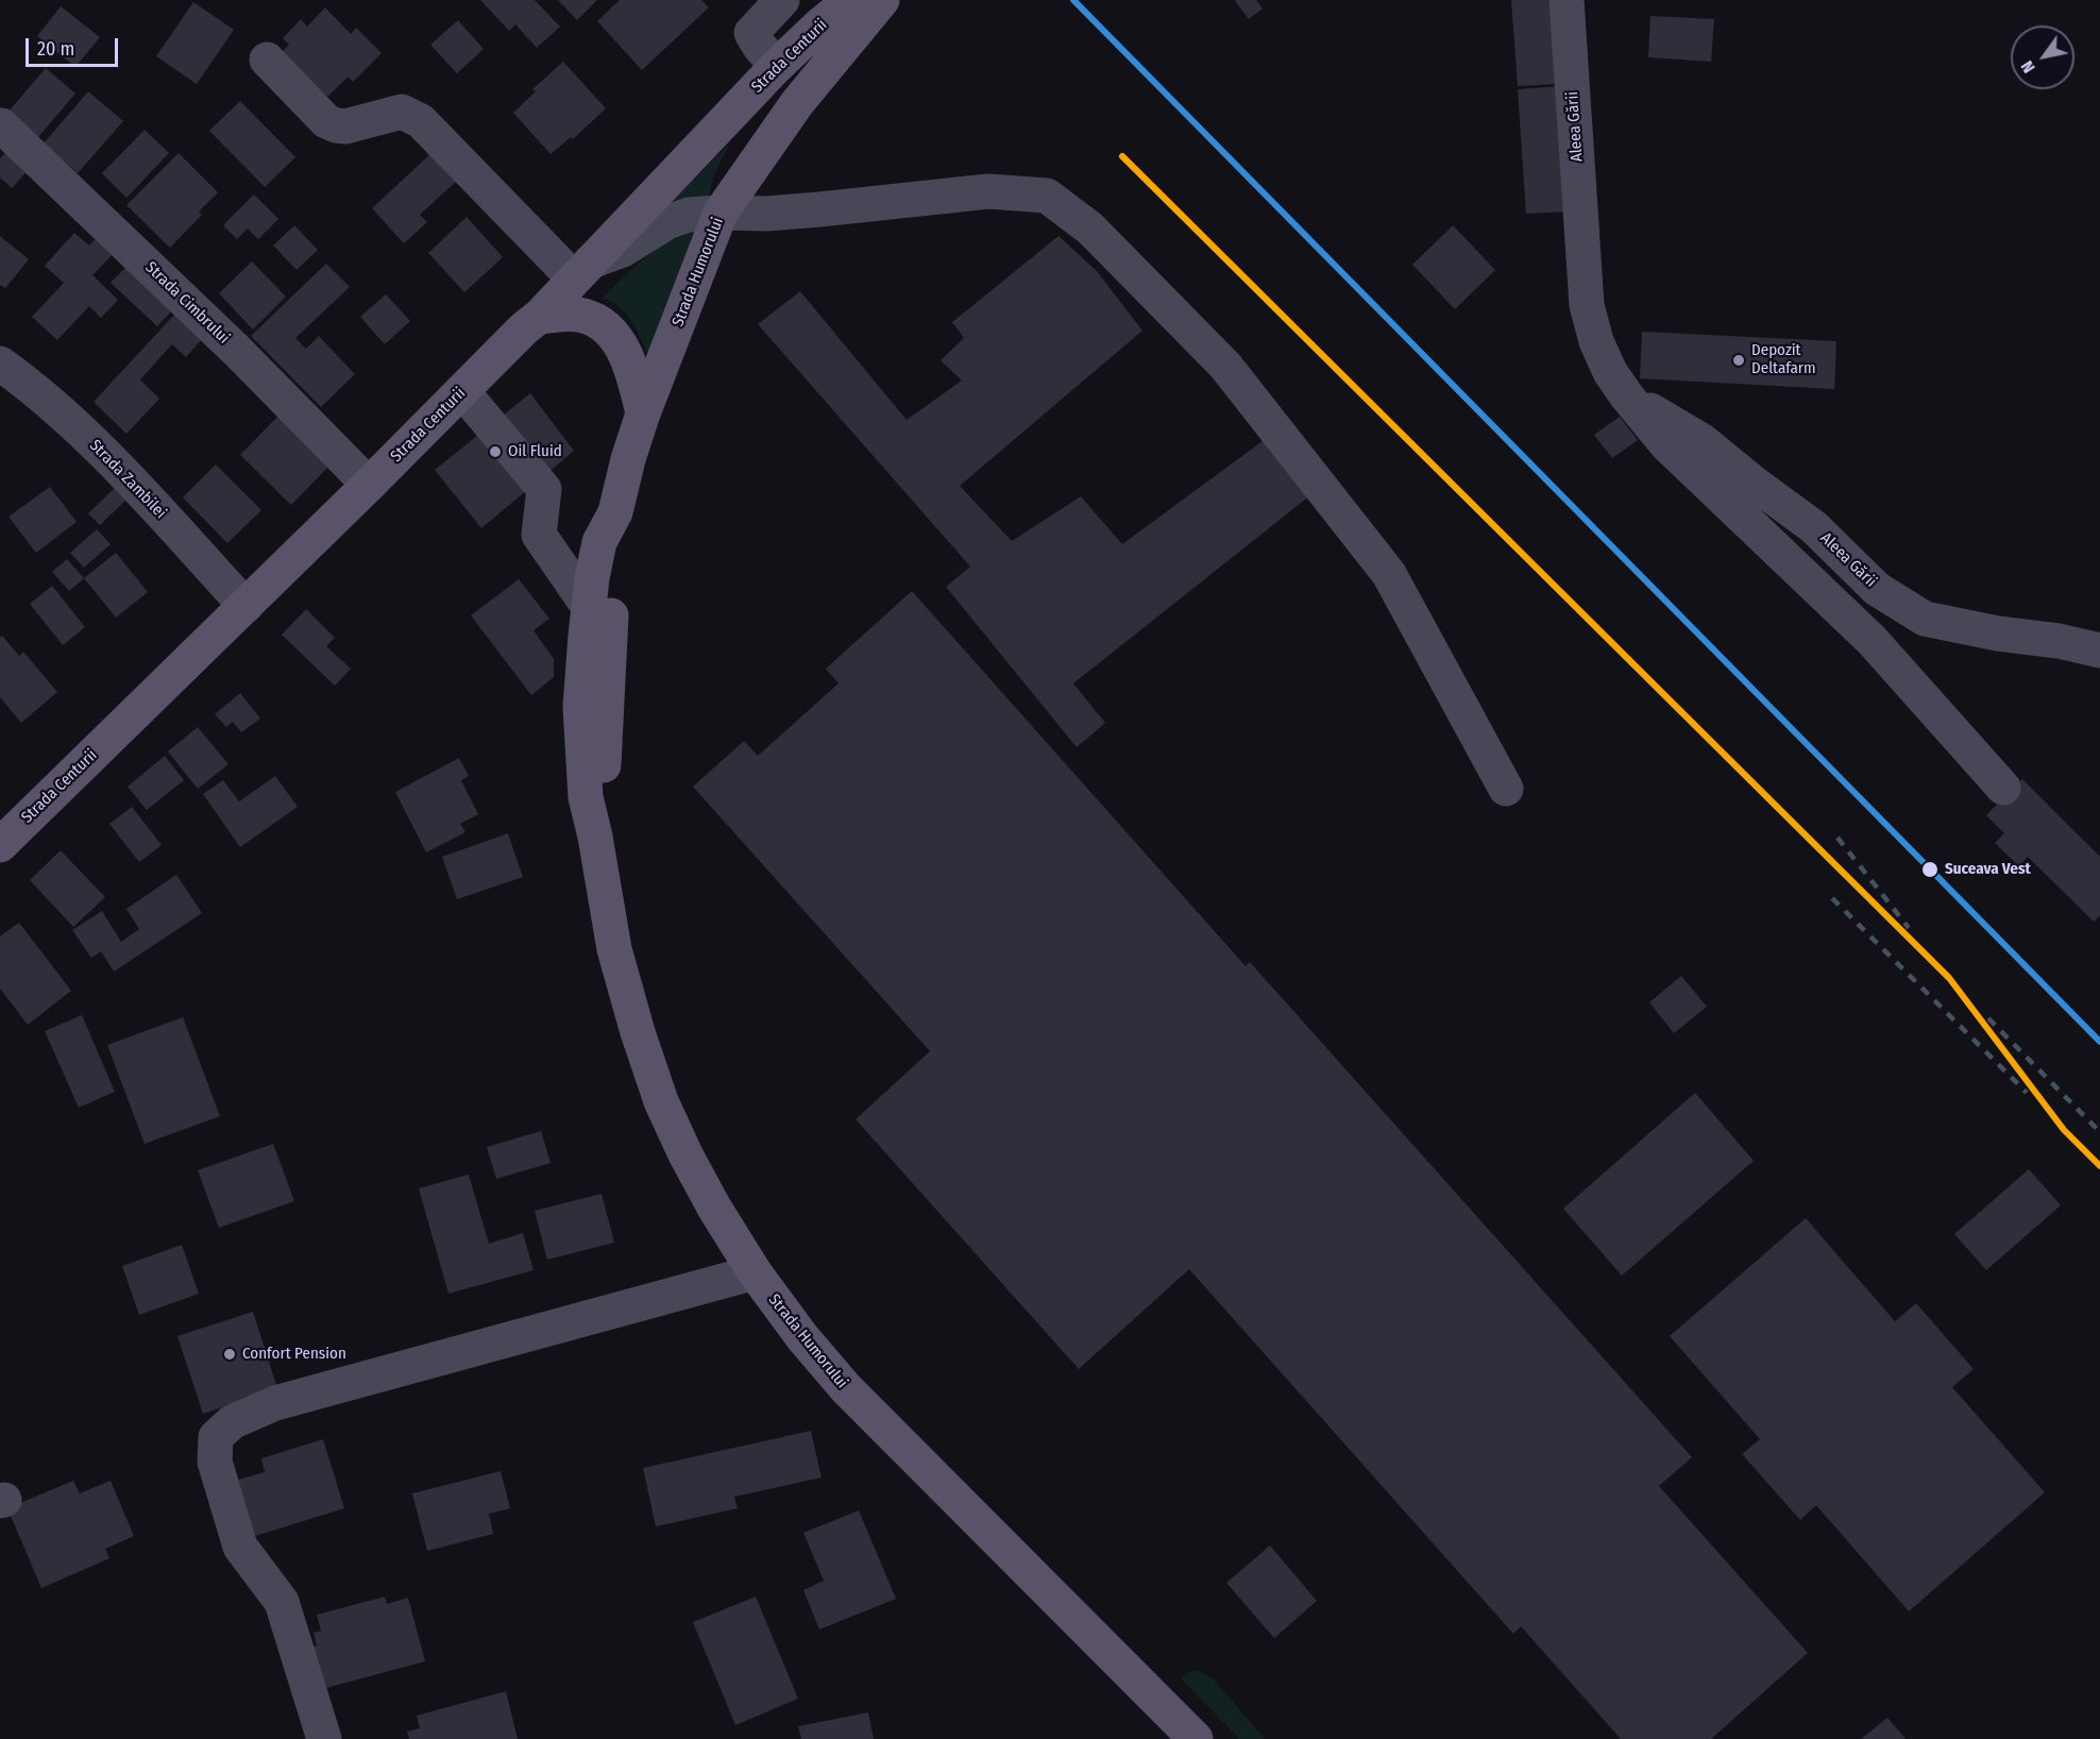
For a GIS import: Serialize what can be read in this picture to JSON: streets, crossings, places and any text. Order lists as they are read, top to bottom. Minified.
{"streets":{"main road":["Strada Centurii","Strada Humorului"],"street":["Aleea Gării","Strada Cimbrului","Strada Zambilei"]},"crossings":[["Strada Centurii","Strada Cimbrului"],["Strada Centurii","Strada Zambilei"]],"places":["Depozit Deltafarm","Oil Fluid","Suceava Vest","Confort Pension"],"scale_bar":"20 m","north":"bottom left"}
